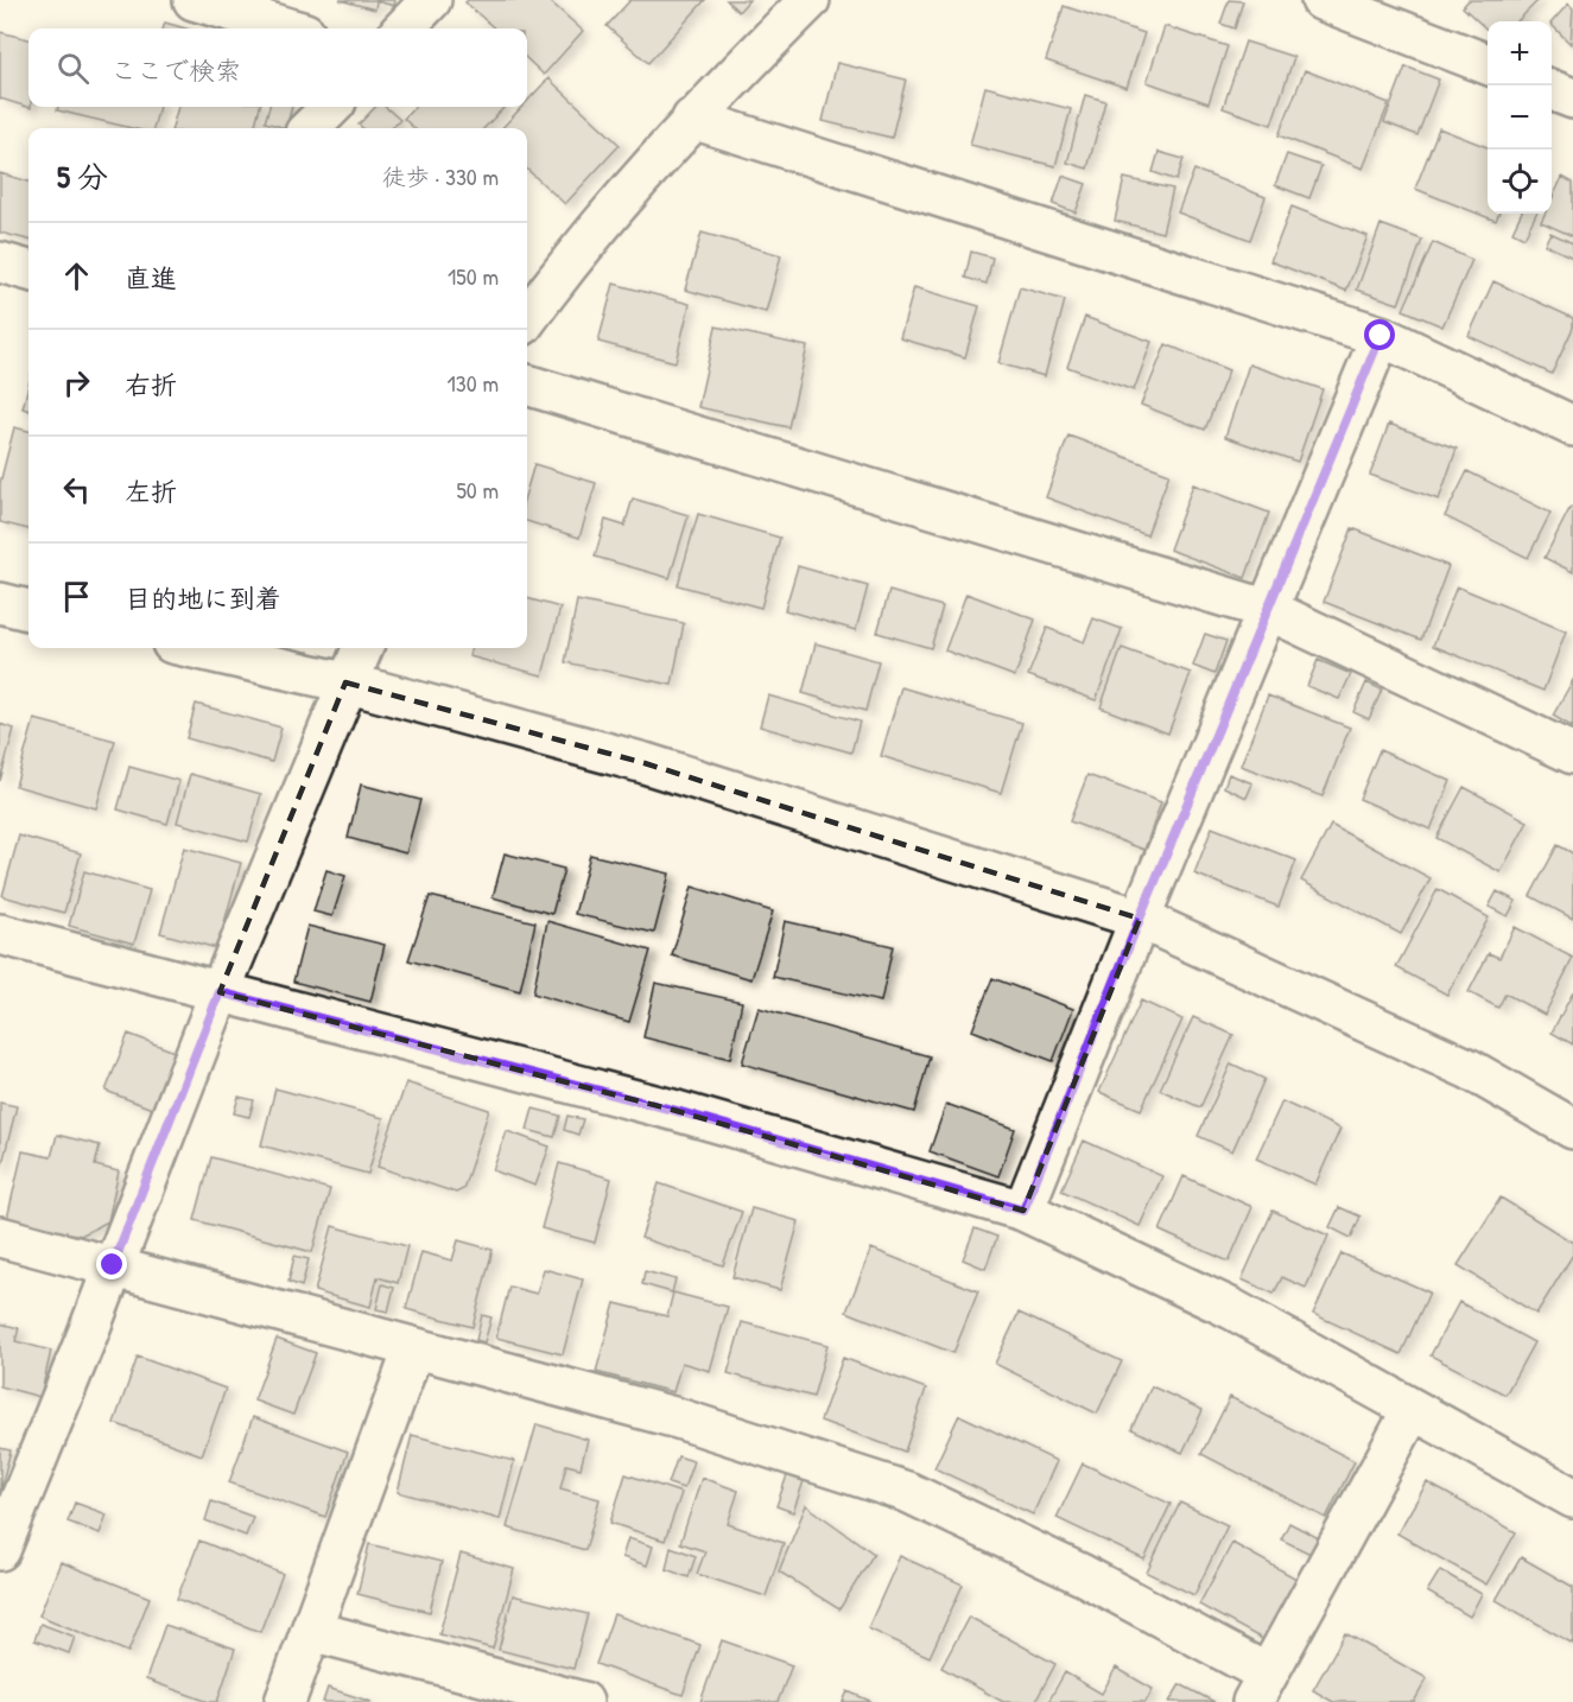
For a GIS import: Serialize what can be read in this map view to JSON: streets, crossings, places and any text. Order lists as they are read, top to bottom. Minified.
{"page":{"map_buttons":["+","−"],"search":"ここで検索","heading":["5 分","徒歩 · 330 m"],"list":[["直進","150 m"],["右折","130 m"],["左折","50 m"],"目的地に到着"]}}
